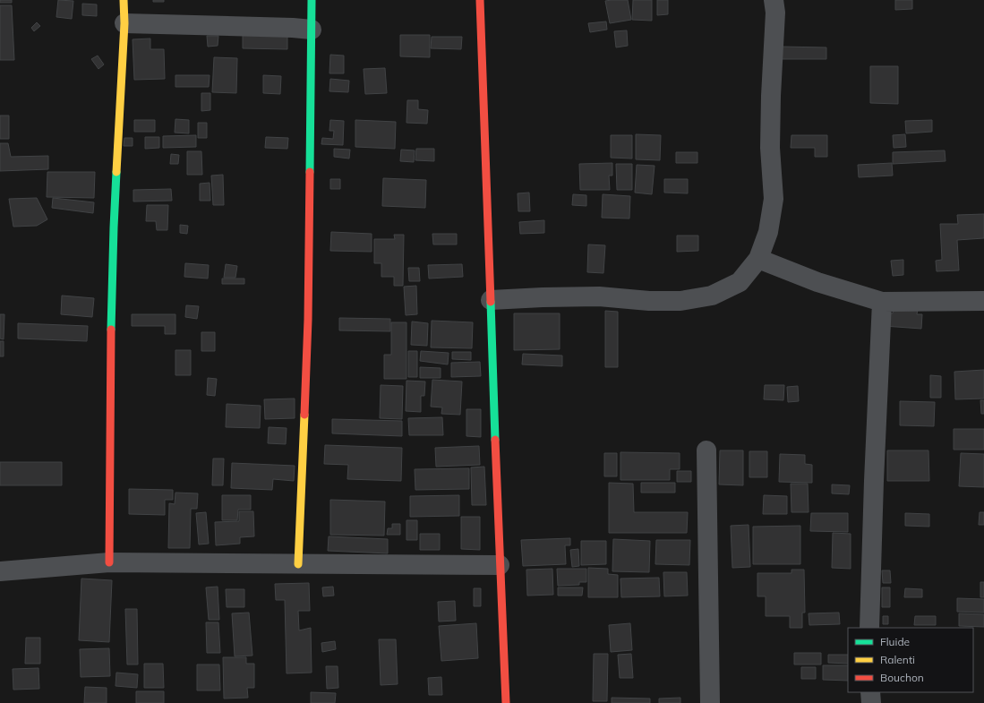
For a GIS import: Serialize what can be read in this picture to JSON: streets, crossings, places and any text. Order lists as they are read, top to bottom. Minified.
{"legend":["Fluide","Ralenti","Bouchon"]}
